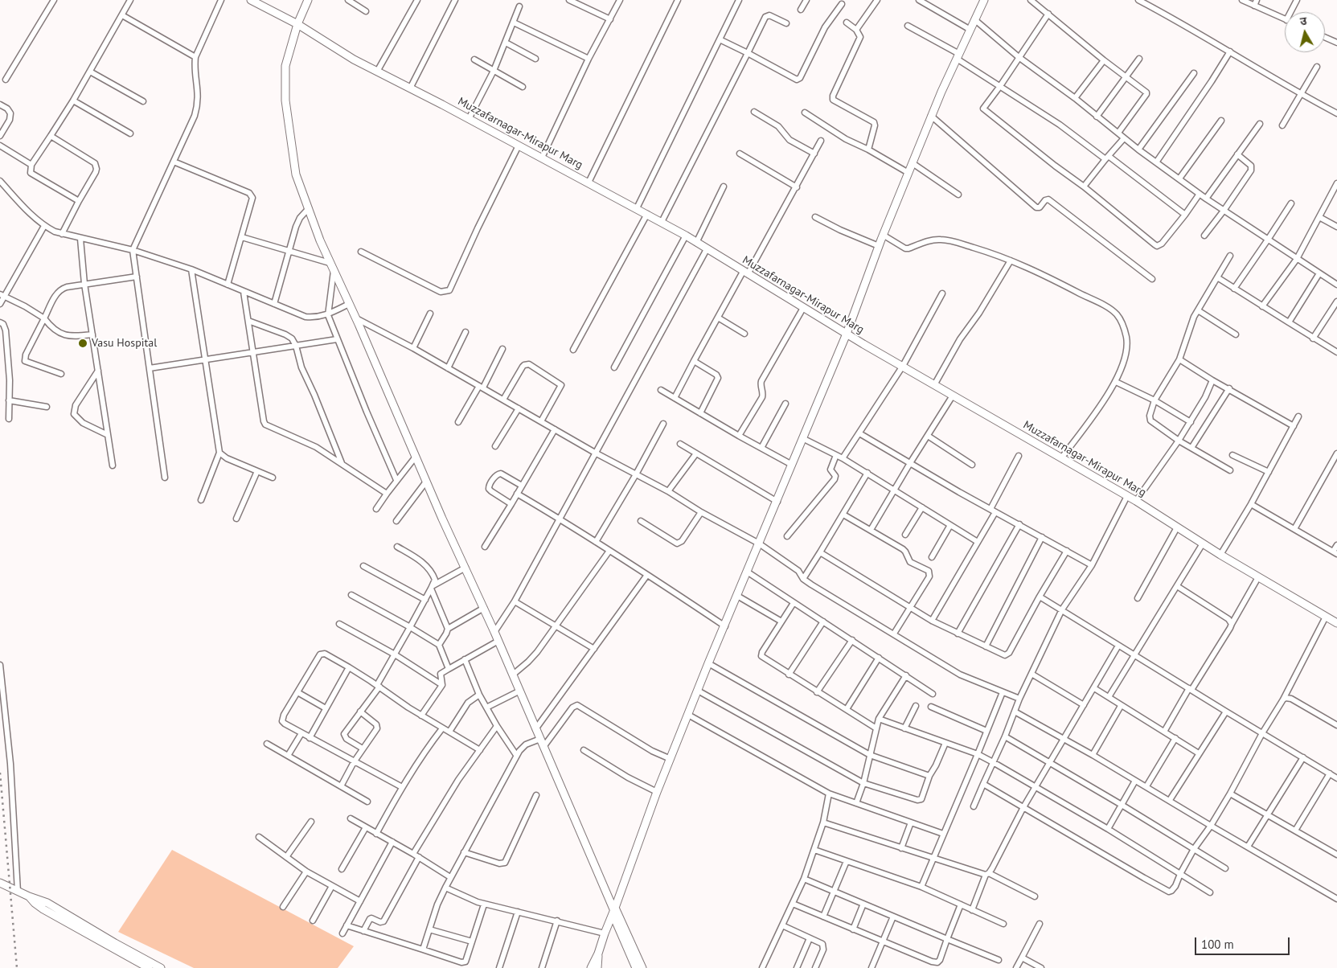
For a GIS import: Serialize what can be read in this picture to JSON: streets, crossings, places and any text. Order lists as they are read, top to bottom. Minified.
{"streets":{"main road":["Muzzafarnagar-Mirapur Marg"]},"places":["Vasu Hospital"],"scale_bar":"100 m","north":"top"}
